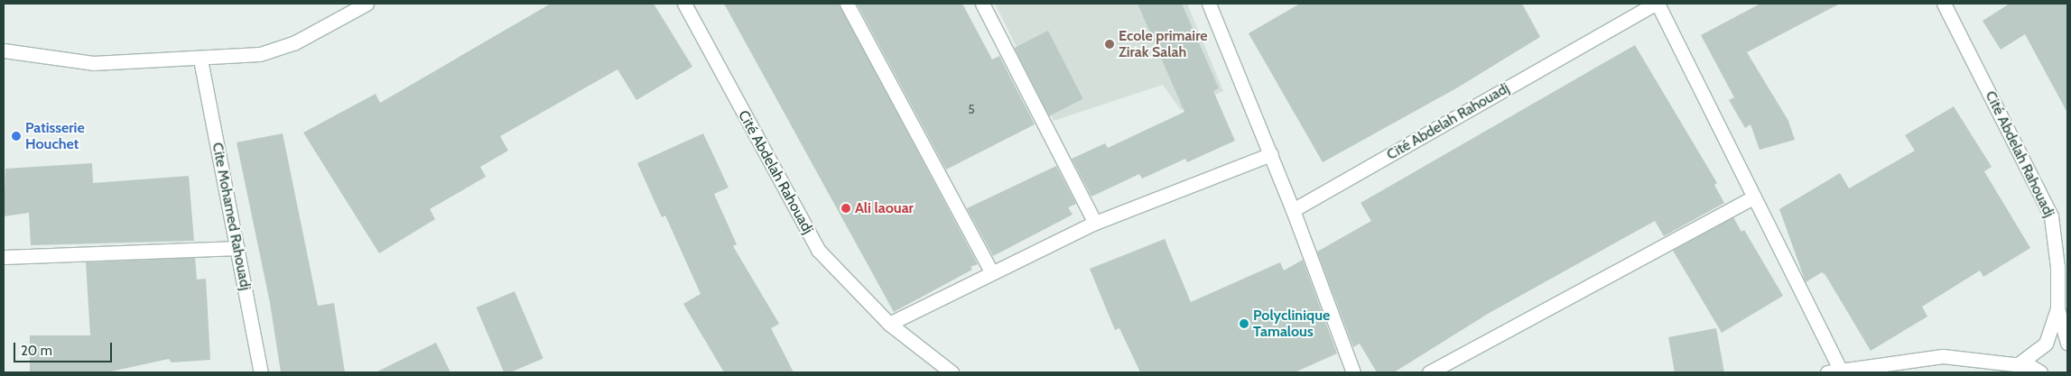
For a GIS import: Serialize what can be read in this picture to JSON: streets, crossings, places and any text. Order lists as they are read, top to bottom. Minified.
{"streets":{"street":["Cité Abdelah Rahouadj","Cite Mohamed Rahouadj"]},"places":["Ecole primaire Zirak Salah","Patisserie Houchet","Ali laouar","Polyclinique Tamalous"],"house_numbers":["5"],"scale_bar":"20 m"}
